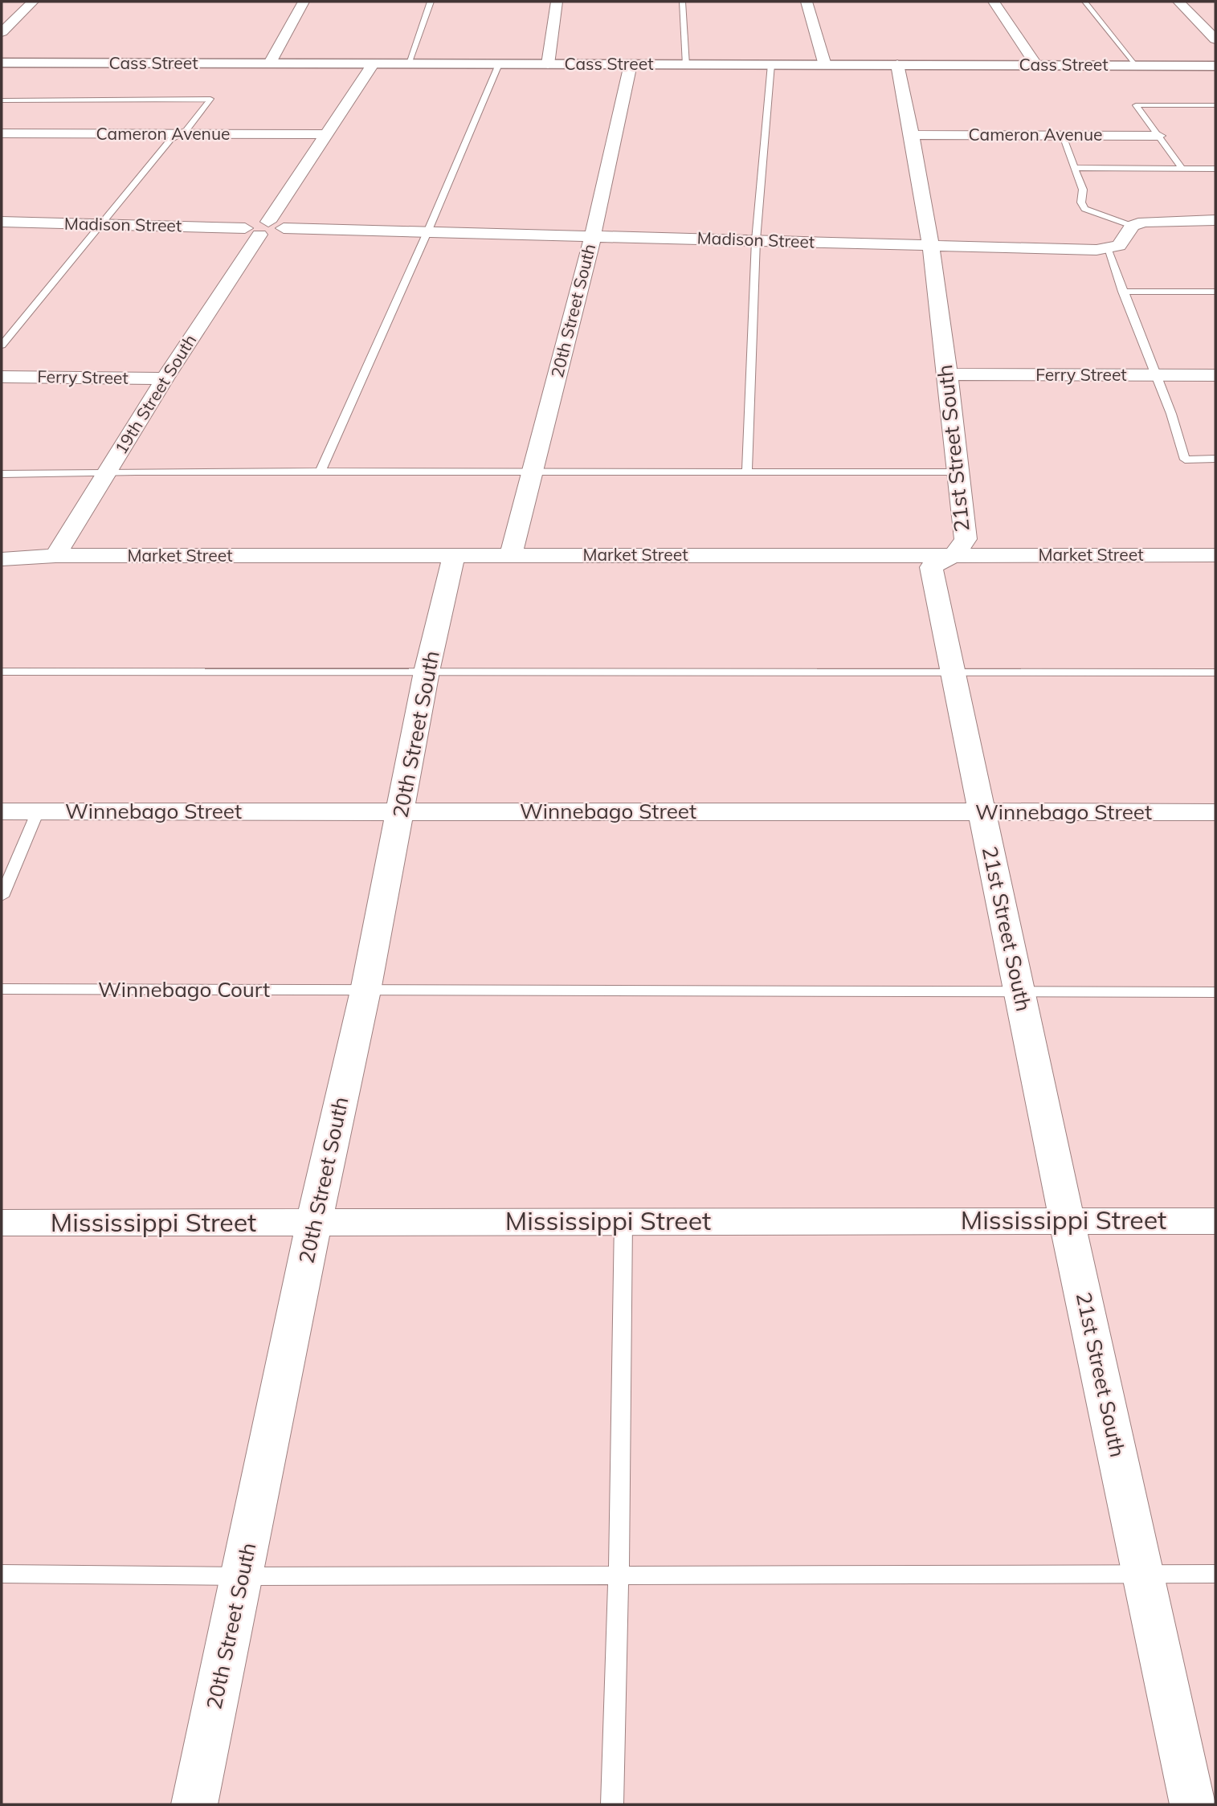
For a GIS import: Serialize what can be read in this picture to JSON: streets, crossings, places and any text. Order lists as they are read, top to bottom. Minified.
{"streets":{"street":["Cass Street","Cameron Avenue","Madison Street","20th Street South","Ferry Street","19th Street South","21st Street South","Market Street","Winnebago Street","Mississippi Street"],"lane":["Winnebago Court"]},"crossings":[["Cass Street","20th Street South"],["Cass Street","19th Street South"],["Cass Street","21st Street South"],["Cameron Avenue","19th Street South"],["Cameron Avenue","21st Street South"],["Madison Street","20th Street South"],["Madison Street","19th Street South"],["Madison Street","21st Street South"],["20th Street South","Market Street"],["20th Street South","Winnebago Street"],["20th Street South","Winnebago Court"],["20th Street South","Mississippi Street"],["Ferry Street","19th Street South"],["Ferry Street","21st Street South"],["19th Street South","Market Street"],["21st Street South","Market Street"],["21st Street South","Winnebago Street"],["21st Street South","Winnebago Court"],["21st Street South","Mississippi Street"]]}
